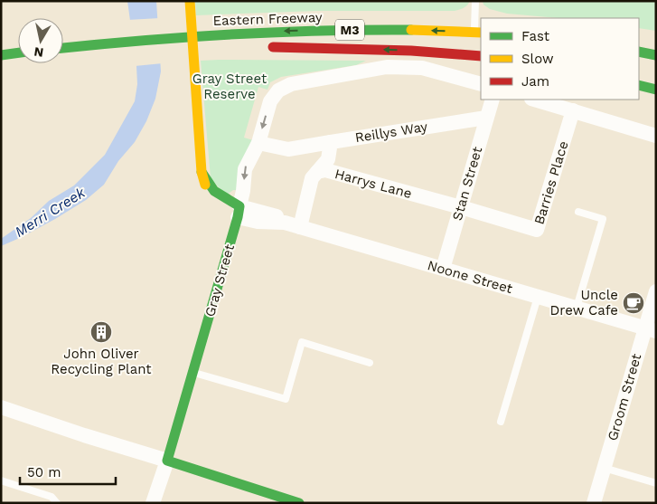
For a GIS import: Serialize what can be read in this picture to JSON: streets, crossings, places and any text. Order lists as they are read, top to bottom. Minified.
{"streets":{"main road":["Eastern Freeway","M3","Gray Street"],"street":["Reillys Way","Barries Place","Harrys Lane","Stan Street","Noone Street","Groom Street"]},"crossings":[["Reillys Way","Stan Street"],["Reillys Way","Gray Street"],["Barries Place","Harrys Lane"],["Barries Place","Stan Street"],["Harrys Lane","Stan Street"],["Harrys Lane","Noone Street"],["Stan Street","Noone Street"],["Noone Street","Gray Street"],["Noone Street","Groom Street"]],"one_way":["Gray Street"],"water":["Merri Creek"],"parks":["Gray Street Reserve"],"places":{"cafe":["Uncle Drew Cafe"],"building":["John Oliver Recycling Plant"]},"legend":["Fast","Slow","Jam"],"scale_bar":"50 m","north":"bottom"}
